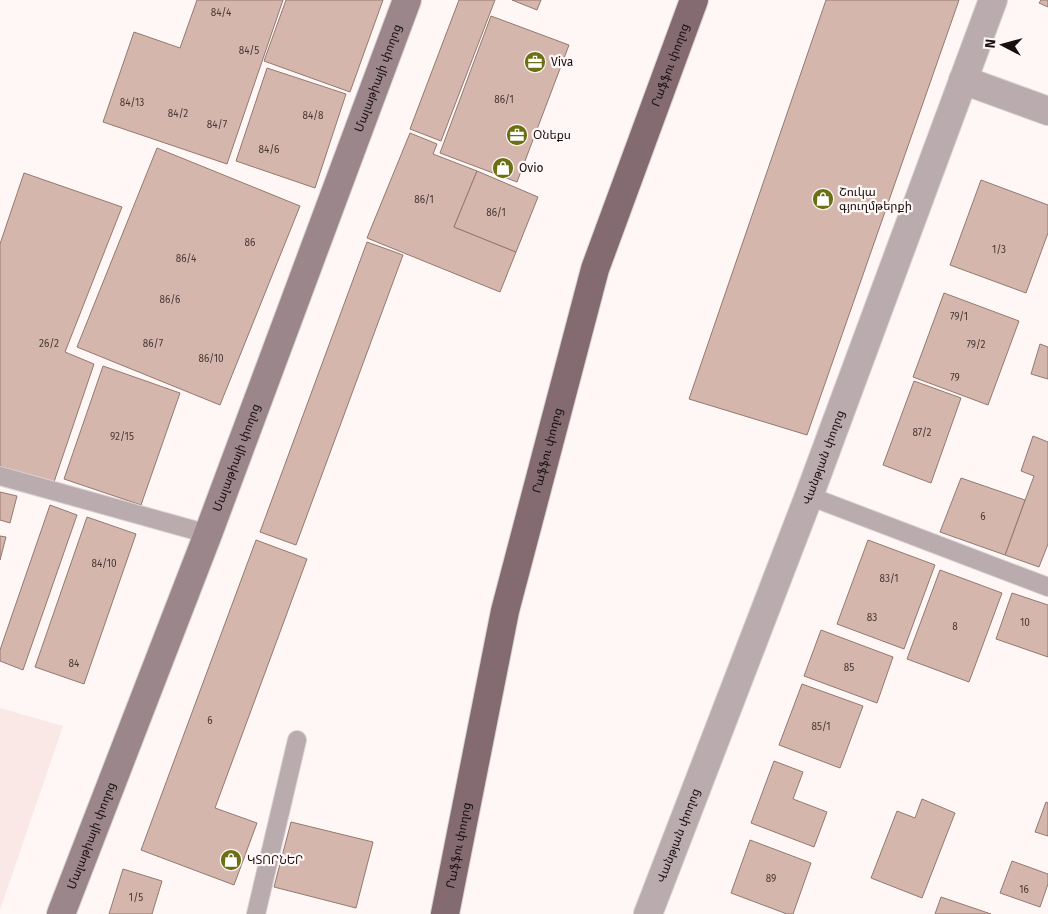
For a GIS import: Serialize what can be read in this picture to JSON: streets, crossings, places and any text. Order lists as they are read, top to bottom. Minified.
{"streets":{"main road":["Րաֆֆու փողոց"],"street":["Մալաթիայի փողոց","Վանթյան փողոց"]},"places":{"office":["Viva","Օնեքս"],"shop":["Ovio","Շուկա գյուղմթերքի","ԿՏՈՐՆԵՐ"]},"house_numbers":["84/4","84/5","86/1","84/13","84/2","84/8","84/7","84/6","86/1","86/1","86","1/3","86/4","86/6","79/1","26/2","86/7","79/2","86/10","79","87/2","92/15","6","84/10","83/1","83","10","8","84","85","6","85/1","89","16","1/5"],"north":"left"}
